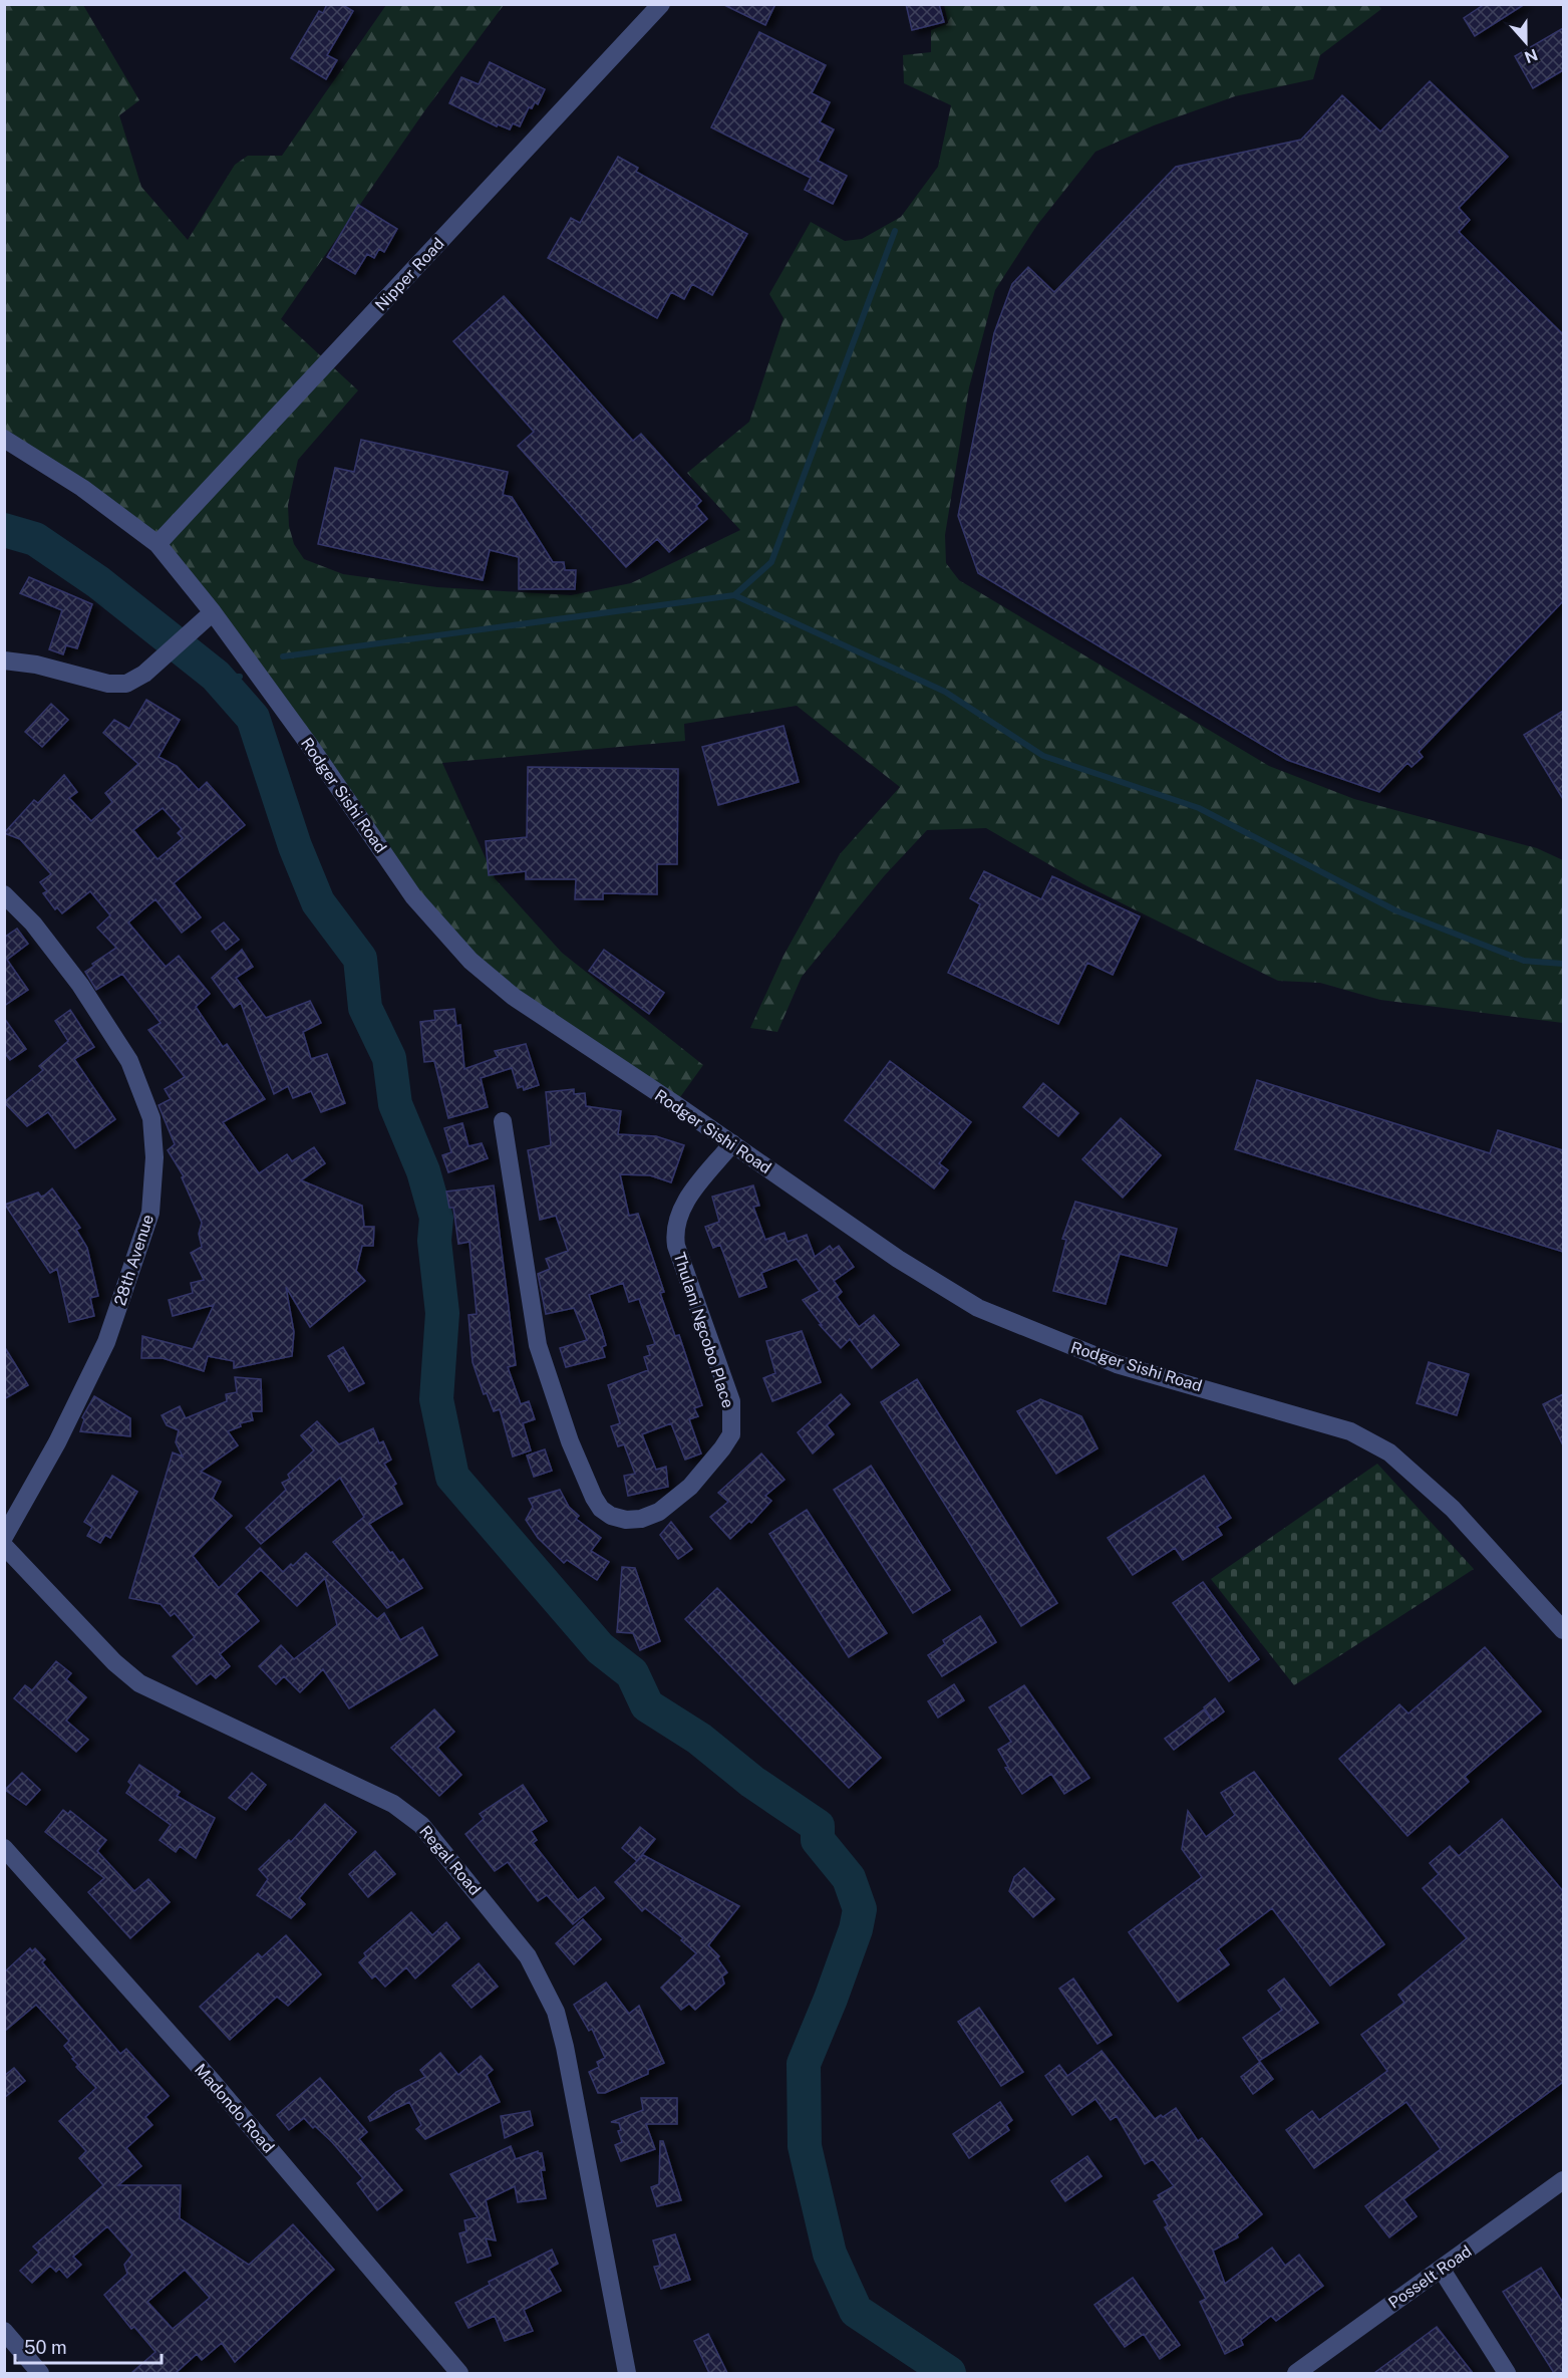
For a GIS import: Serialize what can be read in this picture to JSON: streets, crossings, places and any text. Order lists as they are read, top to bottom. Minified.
{"streets":{"street":["Nipper Road","Rodger Sishi Road","28th Avenue","Thulani Ngcobo Place","Regal Road","Madondo Road","Posselt Road"]},"crossings":[["Nipper Road","Rodger Sishi Road"],["Rodger Sishi Road","Thulani Ngcobo Place"]],"scale_bar":"50 m","north":"bottom"}
